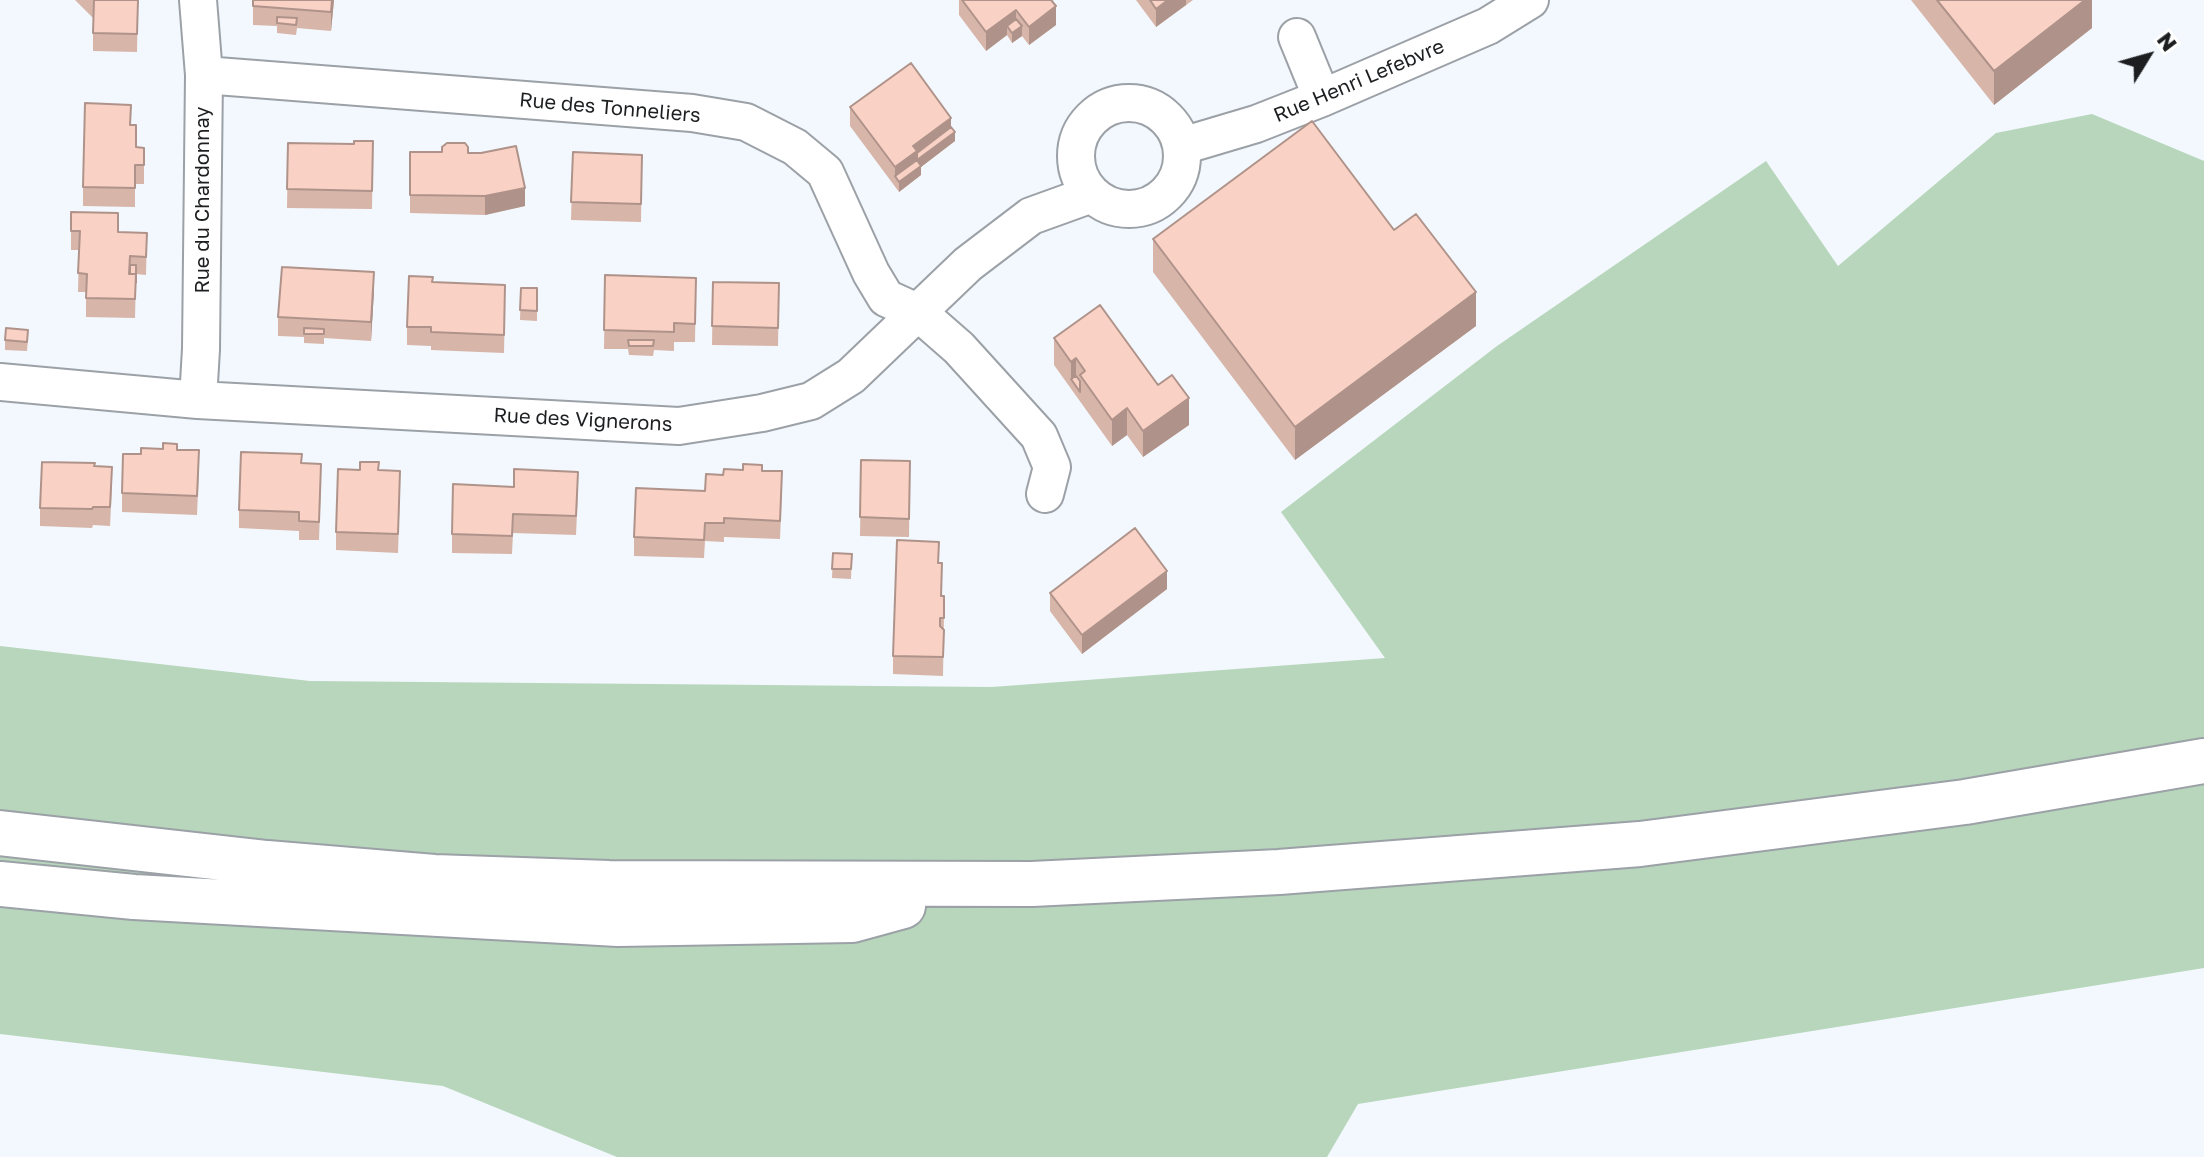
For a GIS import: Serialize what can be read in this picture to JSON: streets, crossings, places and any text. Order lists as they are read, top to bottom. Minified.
{"streets":{"street":["Rue Henri Lefebvre","Rue des Tonneliers","Rue du Chardonnay","Rue des Vignerons"]},"crossings":[["Rue Henri Lefebvre","Rue des Vignerons"],["Rue des Tonneliers","Rue du Chardonnay"],["Rue des Tonneliers","Rue des Vignerons"],["Rue du Chardonnay","Rue des Vignerons"]],"north":"top right"}
